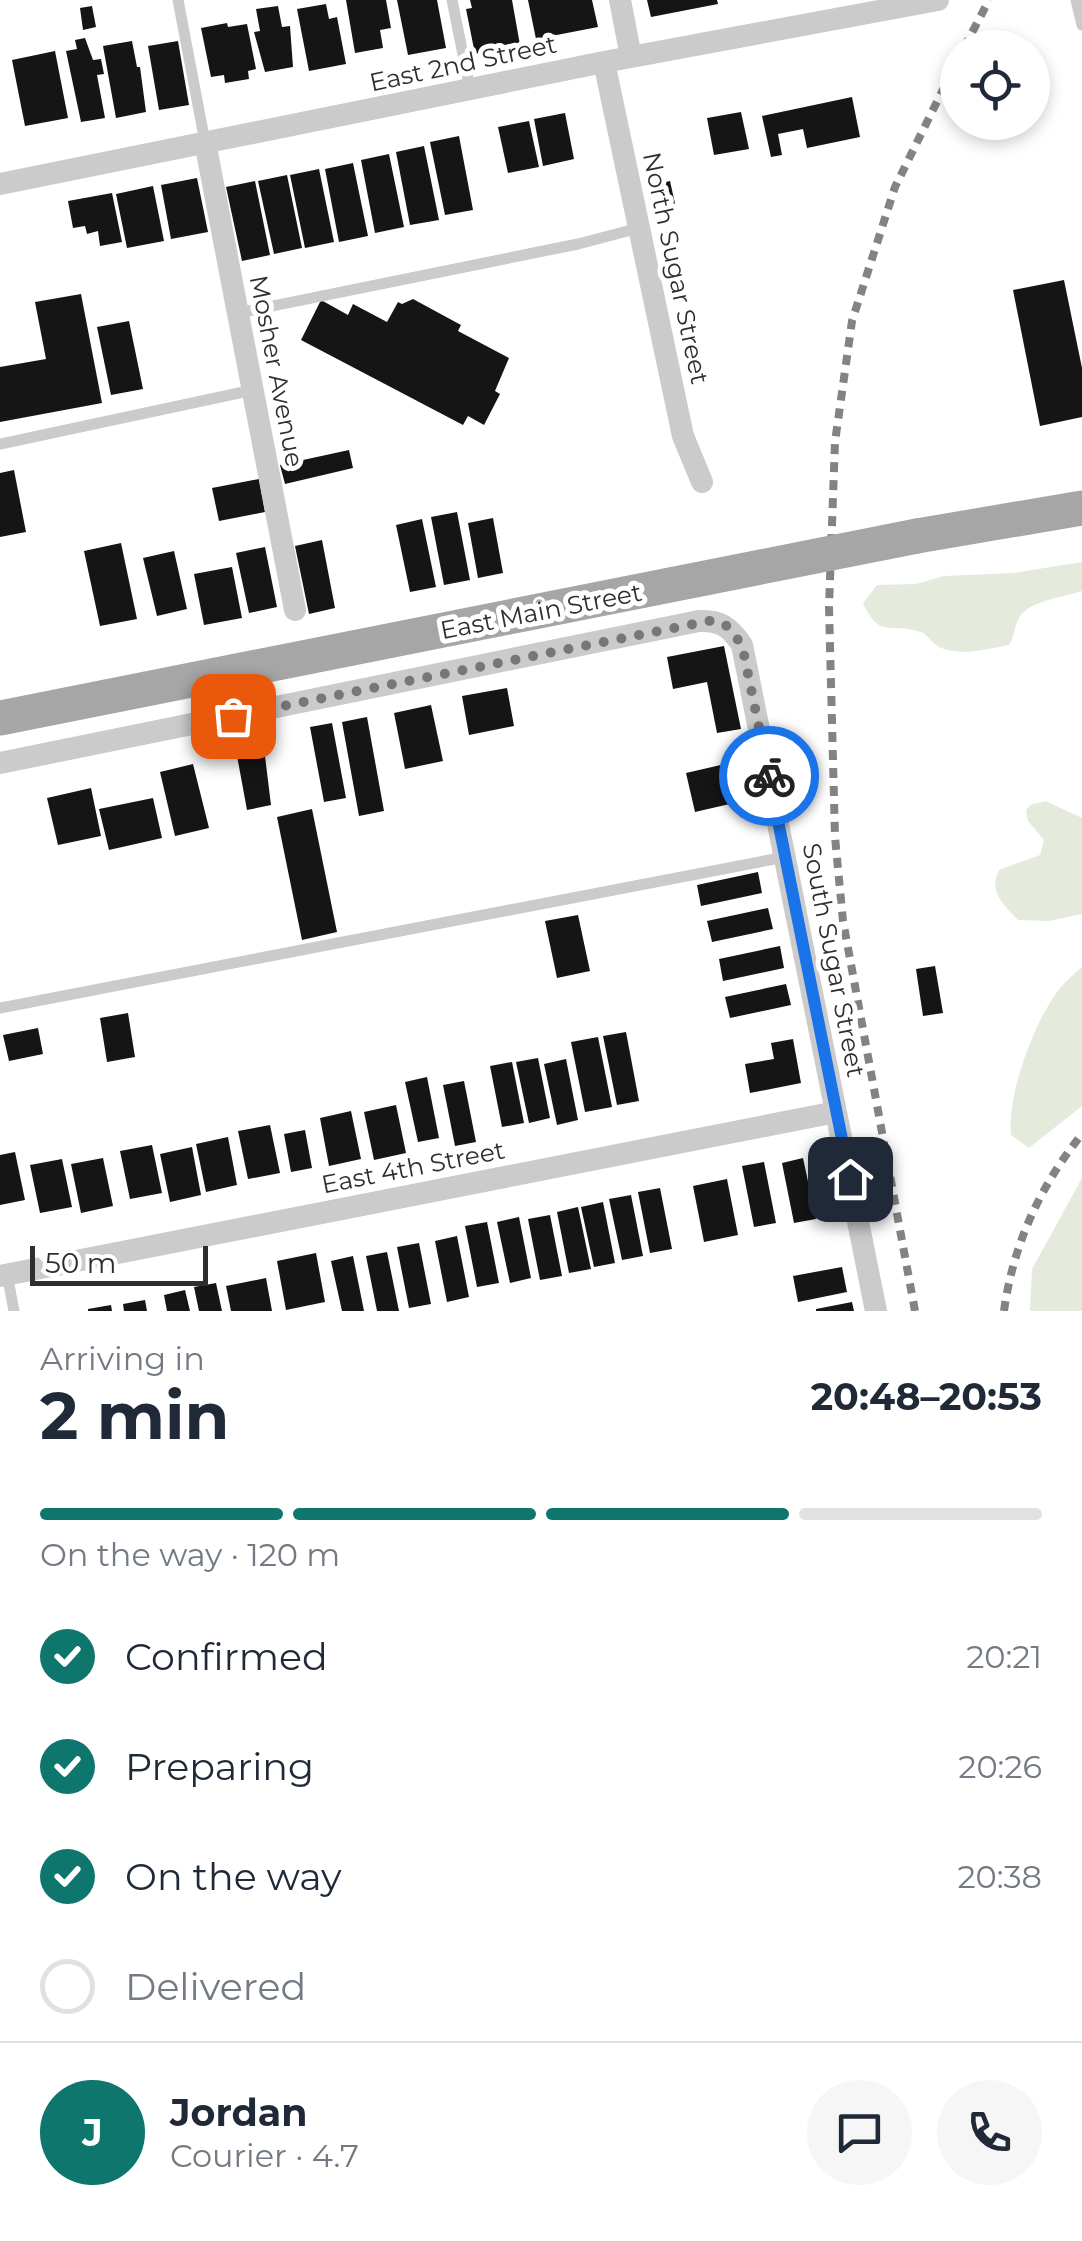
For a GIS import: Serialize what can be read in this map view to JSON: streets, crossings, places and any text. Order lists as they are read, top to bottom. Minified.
{"streets":{"main road":["East Main Street"],"street":["East 2nd Street","North Sugar Street","Mosher Avenue","South Sugar Street","East 4th Street"]},"crossings":[["East 2nd Street","North Sugar Street"],["East 2nd Street","Mosher Avenue"],["East Main Street","South Sugar Street"],["South Sugar Street","East 4th Street"]],"scale_bar":"50 m","page":{"scale":"50 m","heading":["2 min","Arriving in","20:48–20:53"],"panel":["Jordan","Courier · 4.7"],"bar":"On the way · 120 m","list":[["Confirmed","20:21"],["Preparing","20:26"],["On the way","20:38"],"Delivered"],"round":"J"}}
